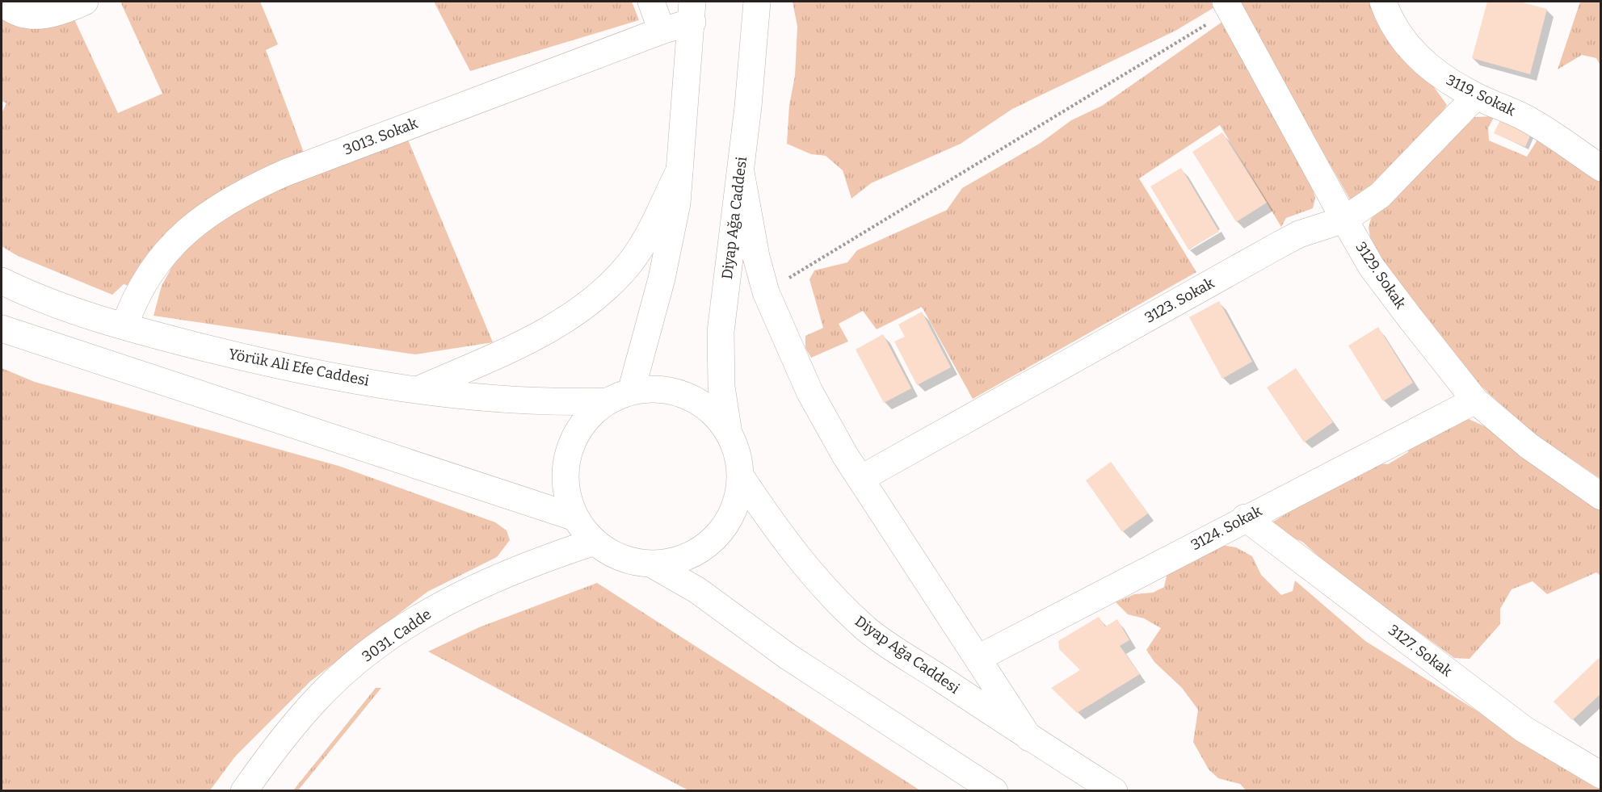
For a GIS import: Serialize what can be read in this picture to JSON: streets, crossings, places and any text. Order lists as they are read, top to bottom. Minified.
{"streets":{"street":["3119. Sokak","3013. Sokak","Diyap Ağa Caddesi","3129. Sokak","3123. Sokak","Yörük Ali Efe Caddesi","3124. Sokak","3031. Cadde","3127. Sokak"]},"crossings":[["3119. Sokak","3123. Sokak"],["3013. Sokak","Yörük Ali Efe Caddesi"],["Diyap Ağa Caddesi","Yörük Ali Efe Caddesi"],["Diyap Ağa Caddesi","3031. Cadde"],["3129. Sokak","3123. Sokak"],["3129. Sokak","3124. Sokak"],["3124. Sokak","3127. Sokak"]]}
